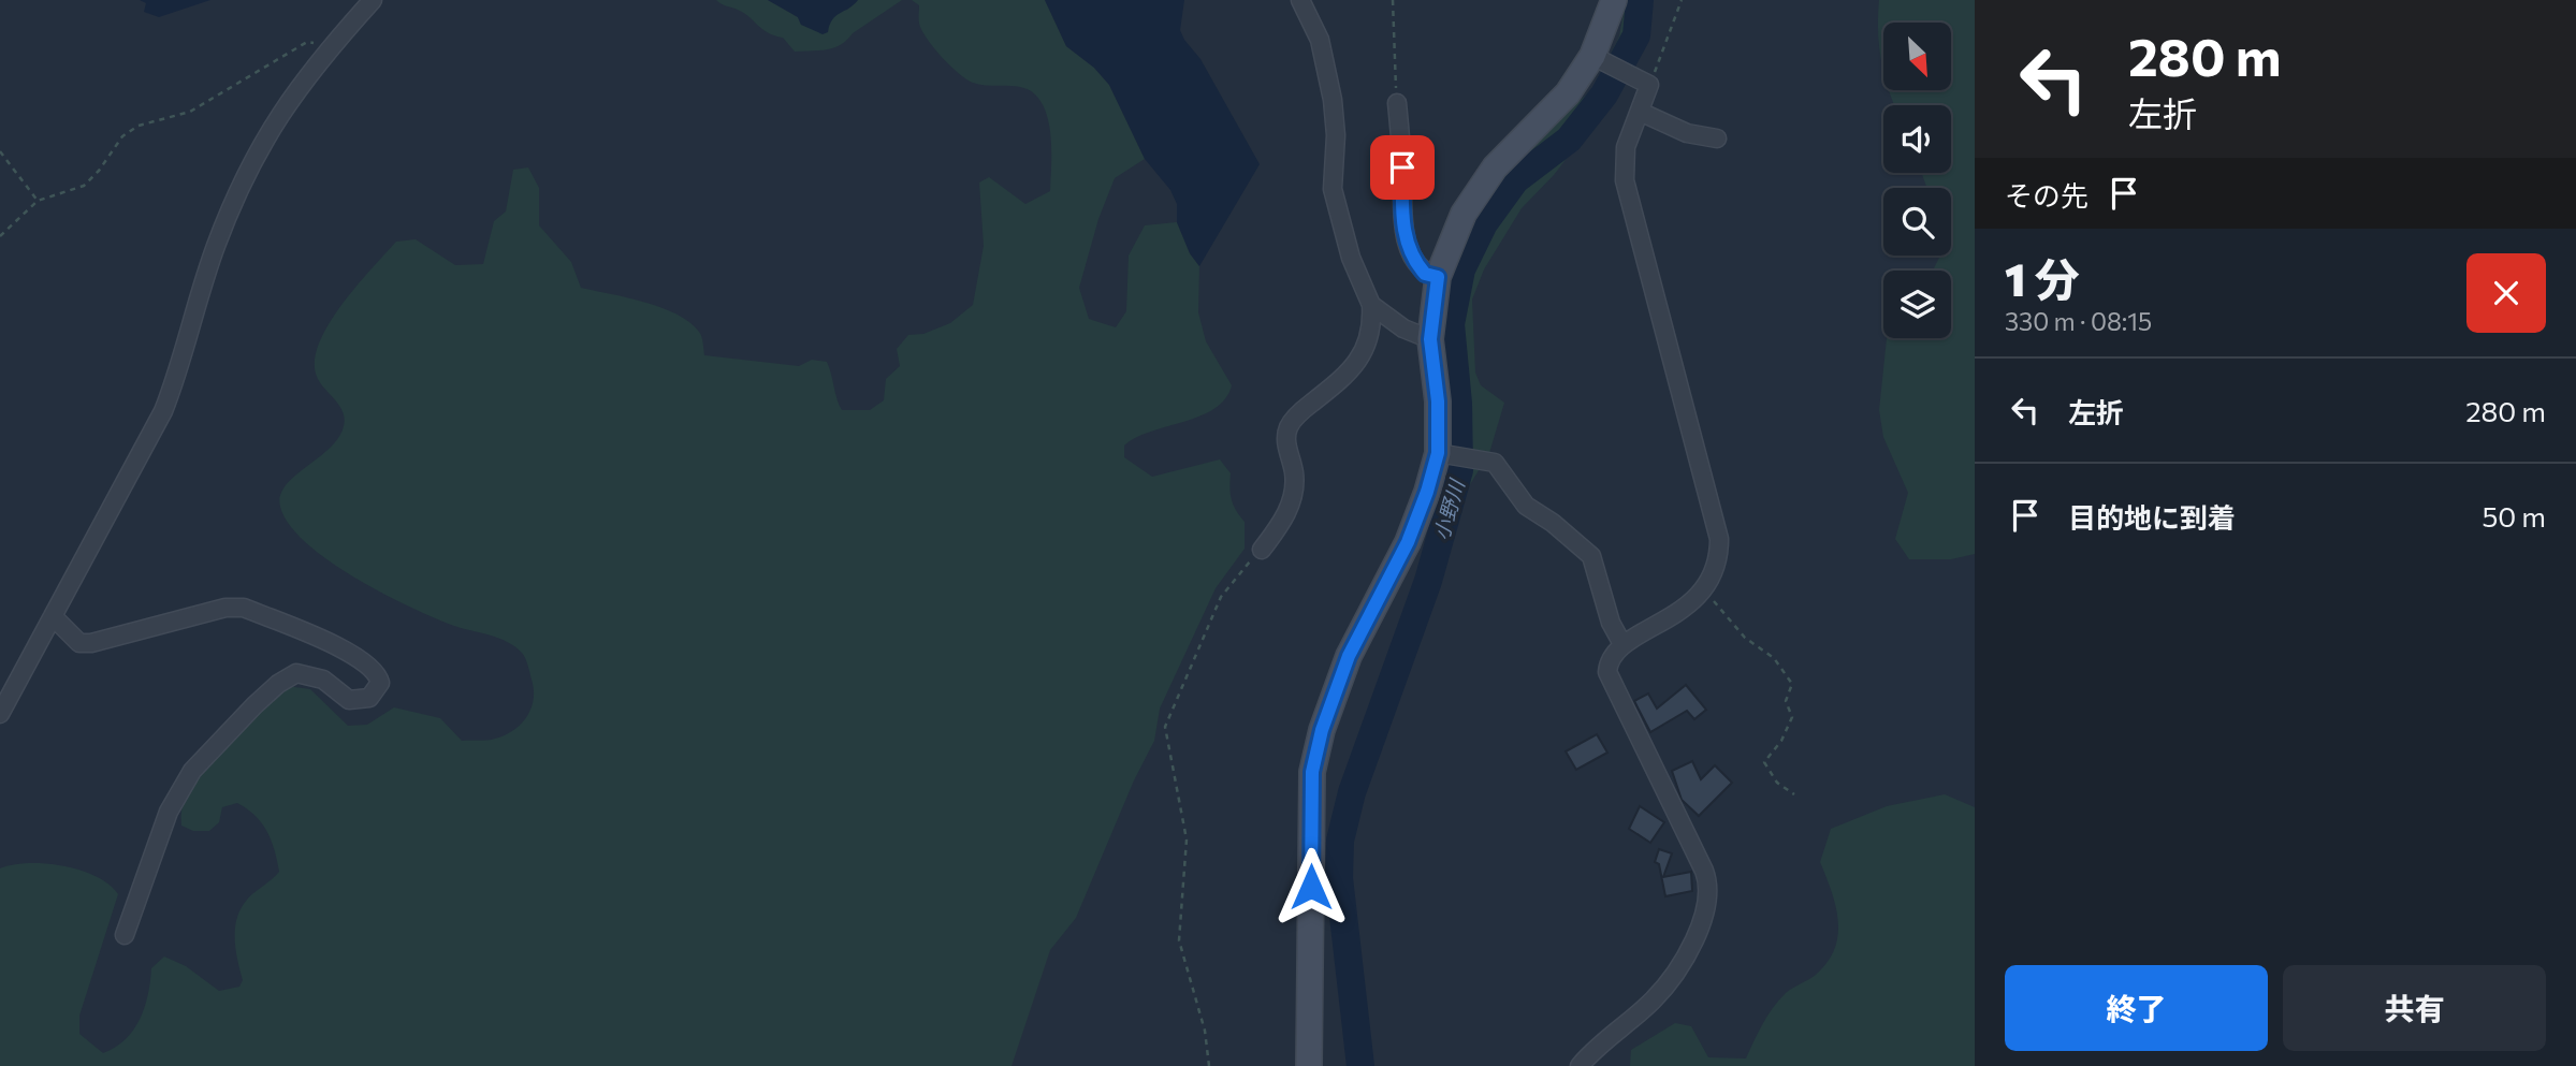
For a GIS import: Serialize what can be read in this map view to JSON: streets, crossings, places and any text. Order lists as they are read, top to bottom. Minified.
{"water":["小野川"],"north":"bottom right","page":{"turn":["280 m","左折"],"then":"その先","heading":["1 分","330 m · 08:15"],"list":[{"name":"左折","value":"280 m"},{"name":"目的地に到着","value":"50 m"}],"buttons":["終了","共有"]}}
